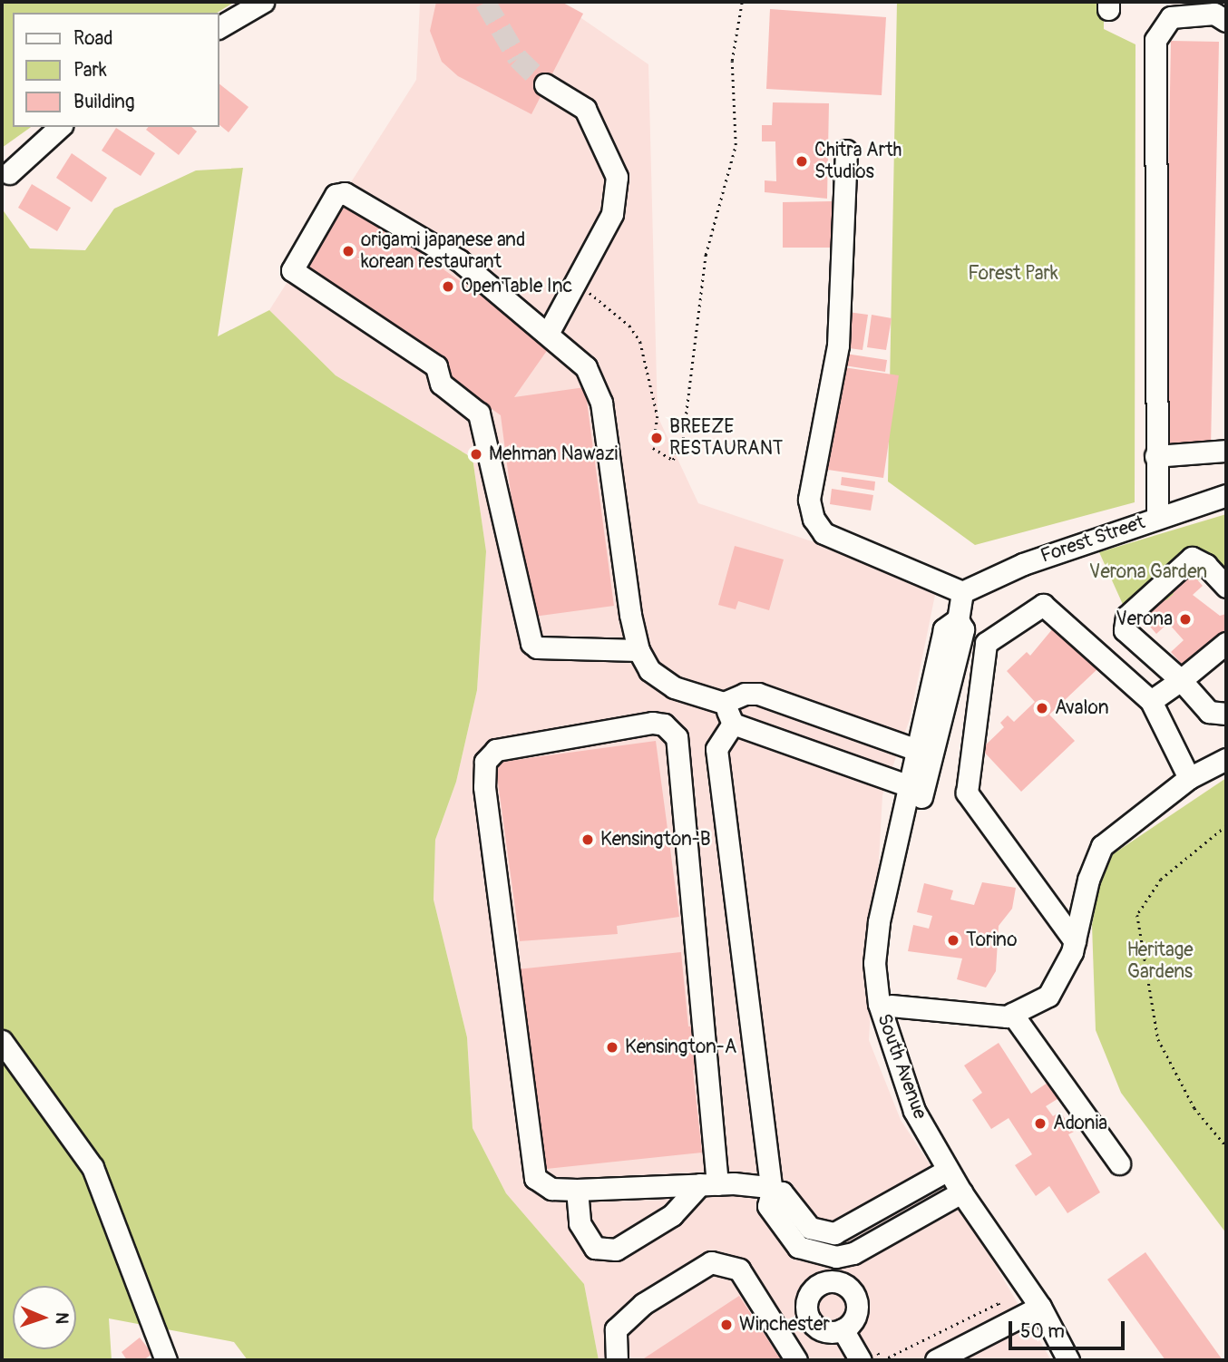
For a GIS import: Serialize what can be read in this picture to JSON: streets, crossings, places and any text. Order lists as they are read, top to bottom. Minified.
{"streets":{"street":["Forest Street","South Avenue"]},"crossings":[["Forest Street","South Avenue"]],"parks":["Forest Park","Verona Garden","Heritage Gardens"],"places":["Chitra Arth Studios","origami japanese and korean restaurant","OpenTable Inc","BREEZE RESTAURANT","Mehman Nawazi","Verona","Avalon","Kensington-B","Torino","Kensington-A","Adonia","Winchester"],"legend":["Road","Park","Building"],"scale_bar":"50 m","north":"right"}
